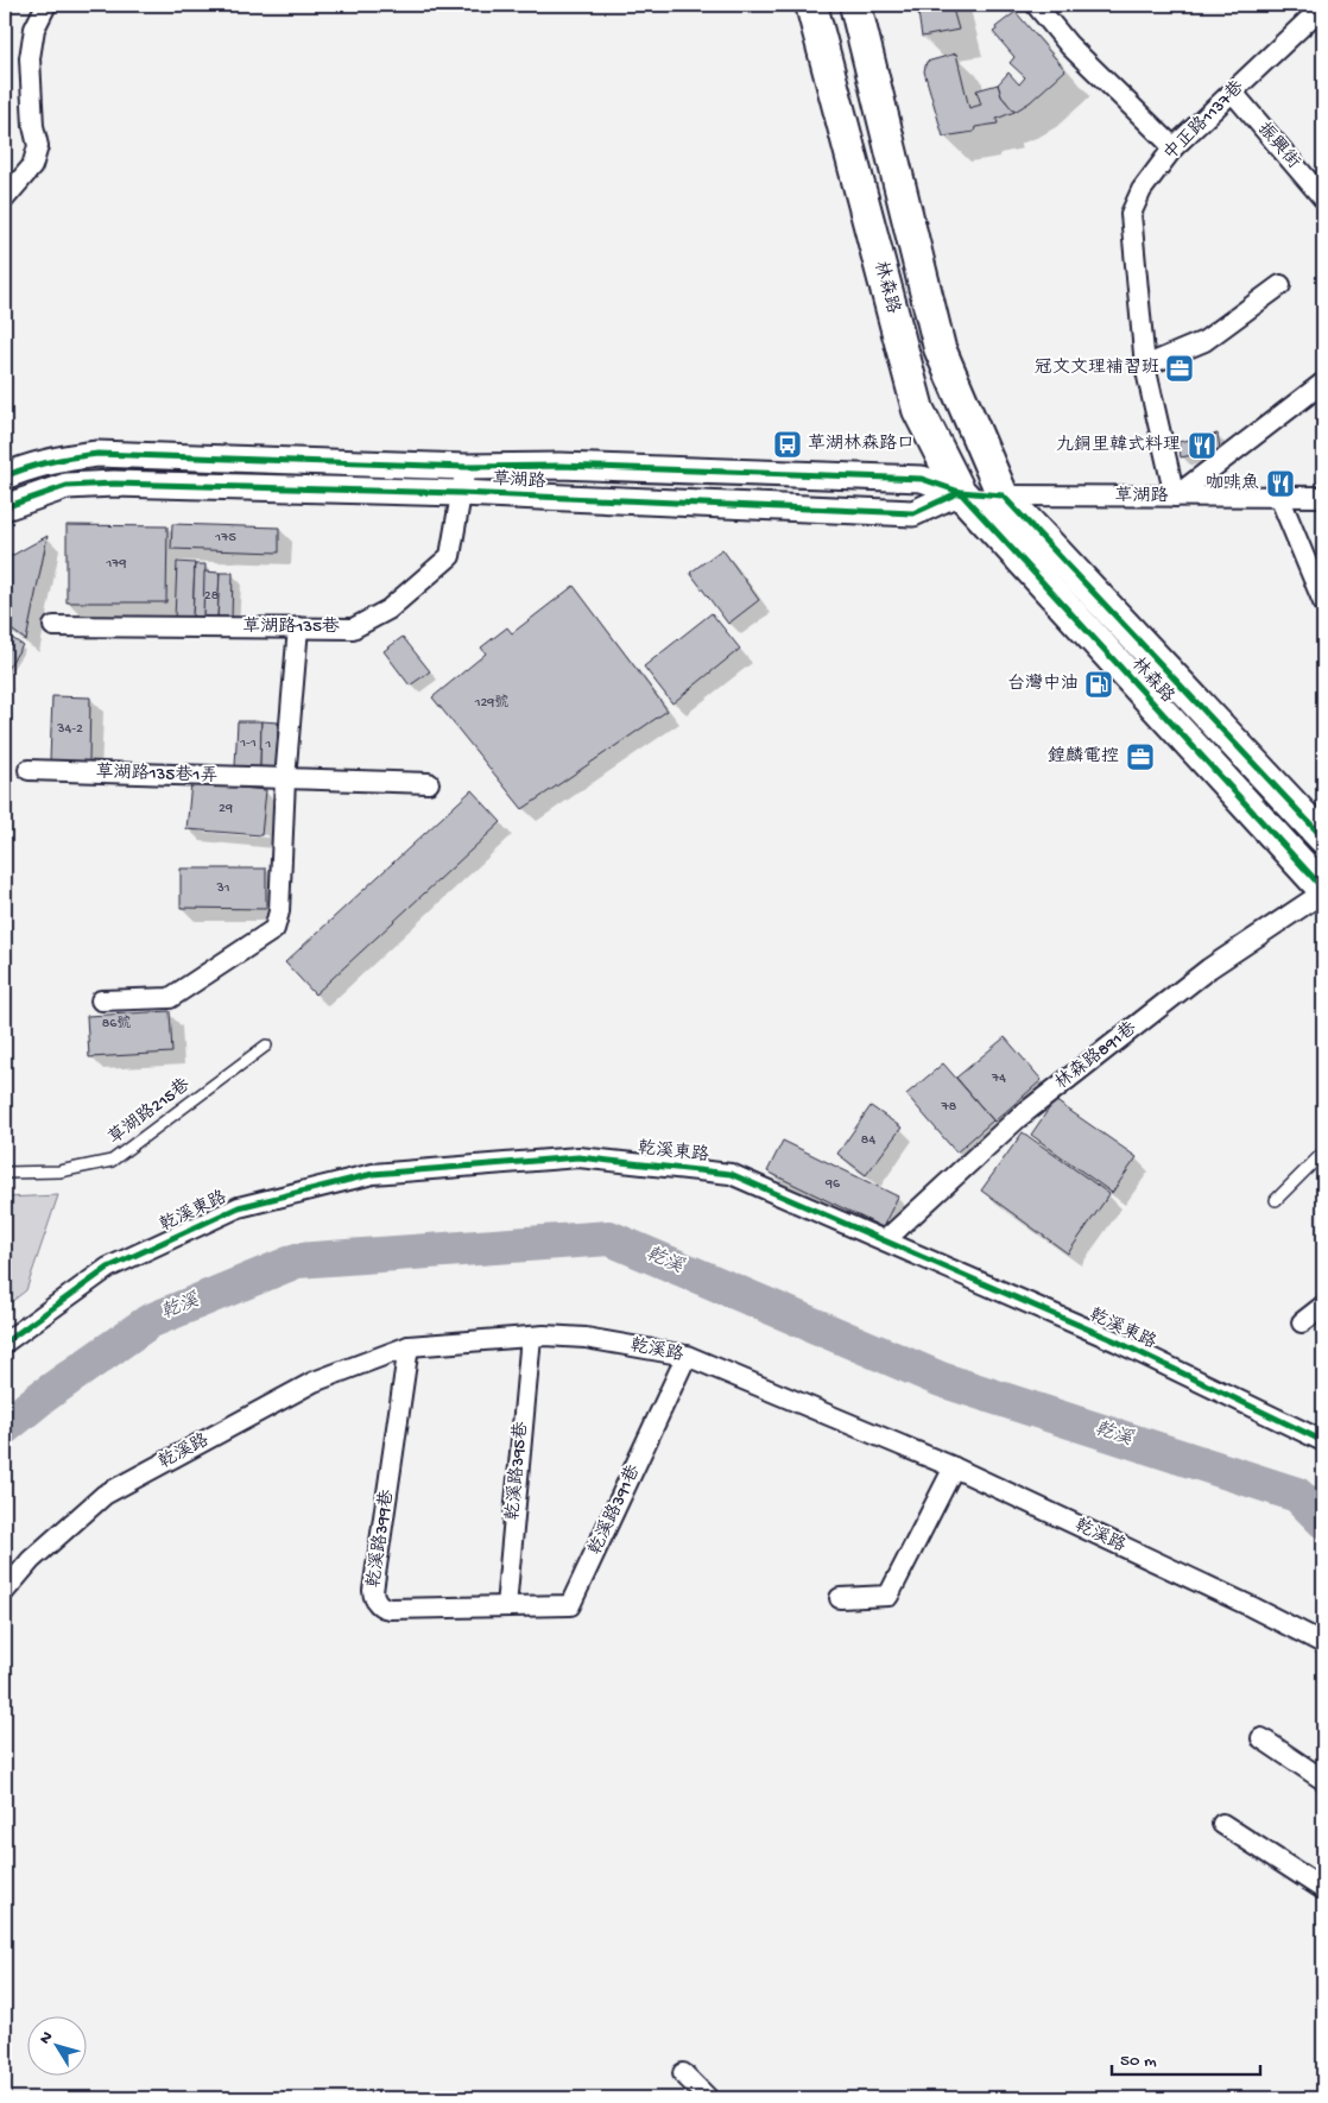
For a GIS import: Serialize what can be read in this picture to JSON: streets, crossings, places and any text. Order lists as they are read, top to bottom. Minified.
{"streets":{"main road":["林森路"],"street":["中正路1137巷","振興街","草湖路","草湖路135巷","草湖路135巷1弄","林森路891巷","乾溪東路","乾溪路","乾溪路395巷","乾溪路391巷","乾溪路399巷"],"lane":["草湖路215巷"]},"crossings":[["中正路1137巷","振興街"],["中正路1137巷","草湖路"],["林森路","草湖路"],["林森路","林森路891巷"],["草湖路","草湖路135巷"],["林森路891巷","乾溪東路"],["乾溪路","乾溪路395巷"],["乾溪路","乾溪路391巷"],["乾溪路","乾溪路399巷"],["乾溪路395巷","乾溪路391巷"],["乾溪路395巷","乾溪路399巷"],["乾溪路391巷","乾溪路399巷"]],"water":["乾溪"],"places":{"office":["冠文文理補習班","鍠麟電控"],"bus stop":["草湖林森路口"],"restaurant":["九銅里韓式料理","咖啡魚"],"fuel station":["台灣中油"]},"house_numbers":["175","179","28","129號","34-2","1-1","1","29","31","86號","74","78","84","96"],"scale_bar":"50 m","north":"top left"}
